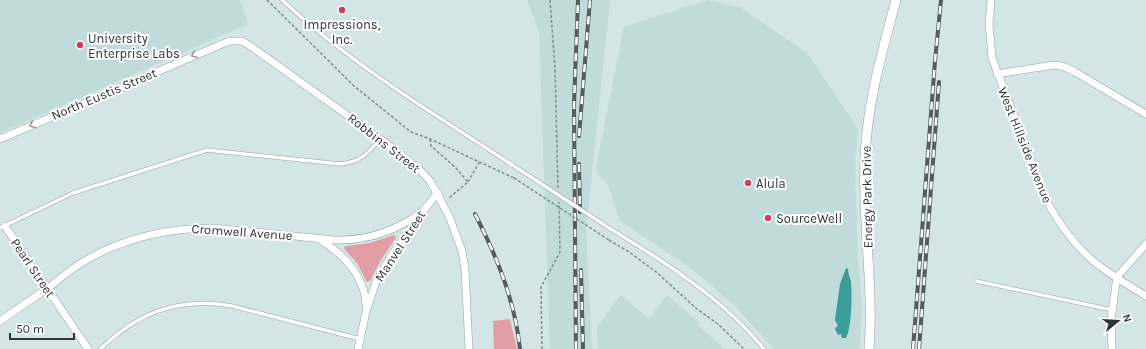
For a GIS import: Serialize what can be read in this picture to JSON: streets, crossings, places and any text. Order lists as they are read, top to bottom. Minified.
{"streets":{"street":["North Eustis Street","Robbins Street","West Hillside Avenue","Energy Park Drive","Cromwell Avenue","Manvel Street","Pearl Street"]},"crossings":[["North Eustis Street","Robbins Street"],["Robbins Street","Manvel Street"],["Cromwell Avenue","Manvel Street"],["Cromwell Avenue","Pearl Street"]],"one_way":["North Eustis Street"],"places":["Impressions, Inc.","University Enterprise Labs","Alula","SourceWell"],"scale_bar":"50 m","north":"right"}
